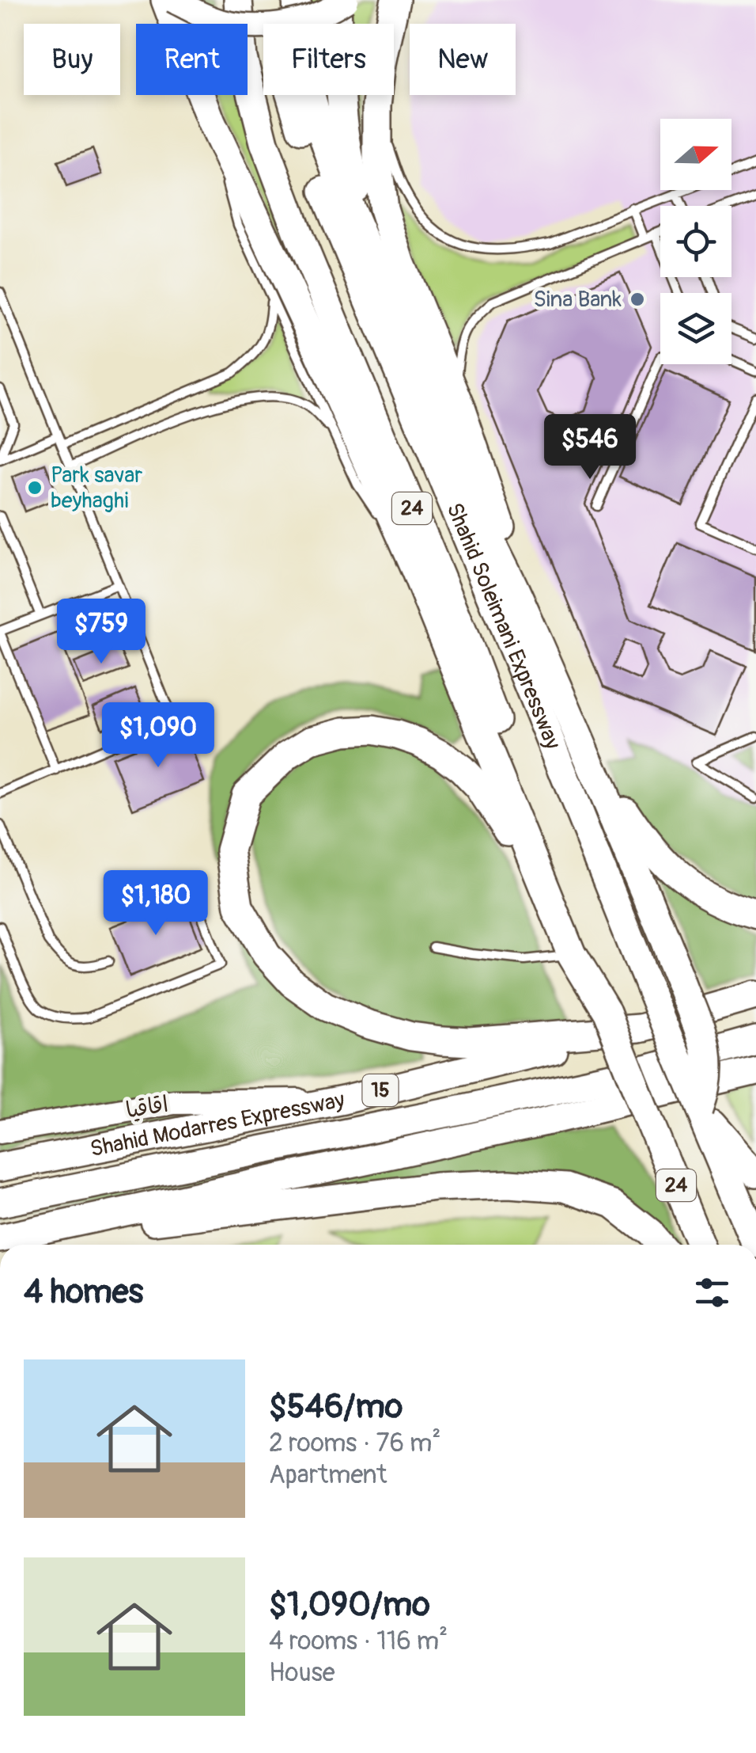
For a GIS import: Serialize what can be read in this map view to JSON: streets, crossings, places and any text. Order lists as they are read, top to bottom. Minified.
{"streets":{"highway":["24","Shahid Soleimani Expressway","15","Shahid Modarres Expressway"],"main road":["اقاقیا"]},"crossings":[["24","Shahid Soleimani Expressway"],["اقاقیا","Shahid Modarres Expressway"]],"places":["Sina Bank","Park savar beyhaghi"],"north":"right","page":{"chip":["Buy","Rent","Filters","New"],"price":["$546","$759","$1,090","$1,180"],"heading":"4 homes","list":[{"name":"$546/mo","note":"2 rooms · 76 m² · Apartment"},{"name":"$1,090/mo","note":"4 rooms · 116 m² · House"}]}}
